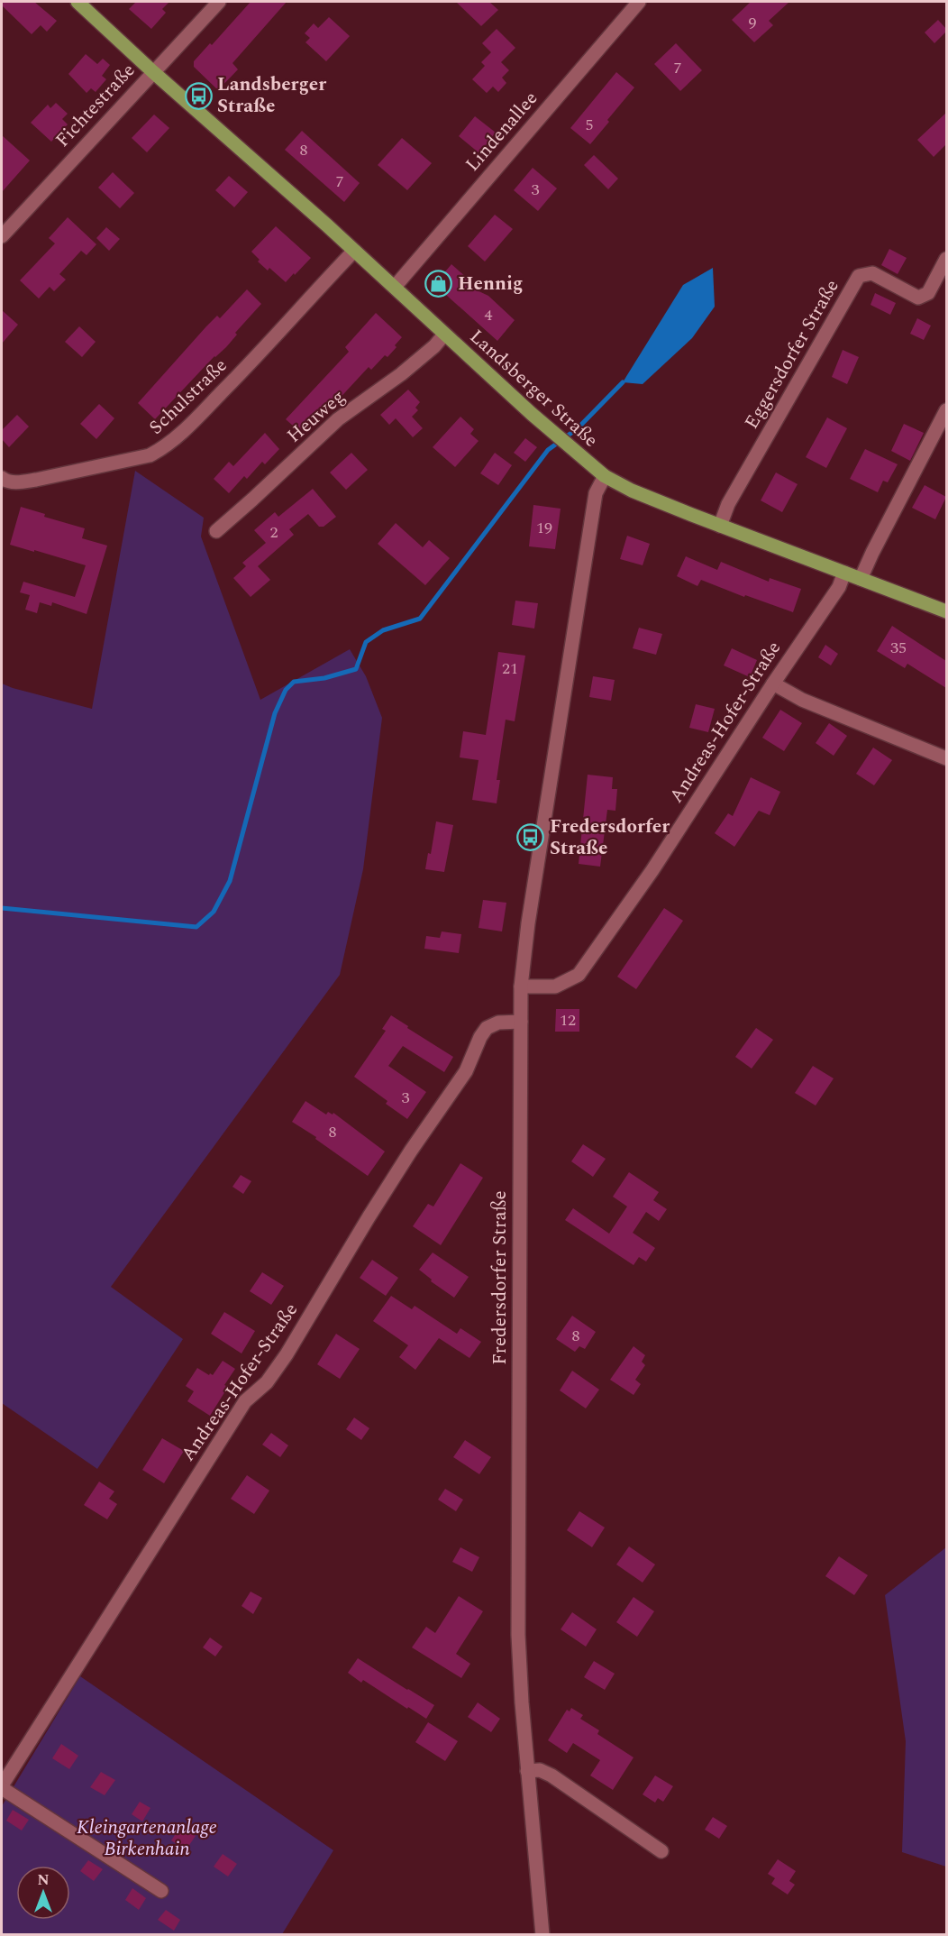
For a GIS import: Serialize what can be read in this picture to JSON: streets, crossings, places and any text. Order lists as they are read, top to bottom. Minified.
{"streets":{"main road":["Landsberger Straße"],"street":["Fichtestraße","Lindenallee","Eggersdorfer Straße","Schulstraße","Heuweg","Andreas-Hofer-Straße","Fredersdorfer Straße"]},"crossings":[["Fichtestraße","Landsberger Straße"],["Lindenallee","Landsberger Straße"],["Landsberger Straße","Schulstraße"],["Landsberger Straße","Heuweg"],["Landsberger Straße","Fredersdorfer Straße"],["Andreas-Hofer-Straße","Fredersdorfer Straße"]],"parks":["Kleingartenanlage Birkenhain"],"places":{"bus stop":["Landsberger Straße","Fredersdorfer Straße"],"shop":["Hennig"]},"house_numbers":["9","7","5","8","7","3","4","19","2","35","21","12","3","8","8"],"north":"top"}
